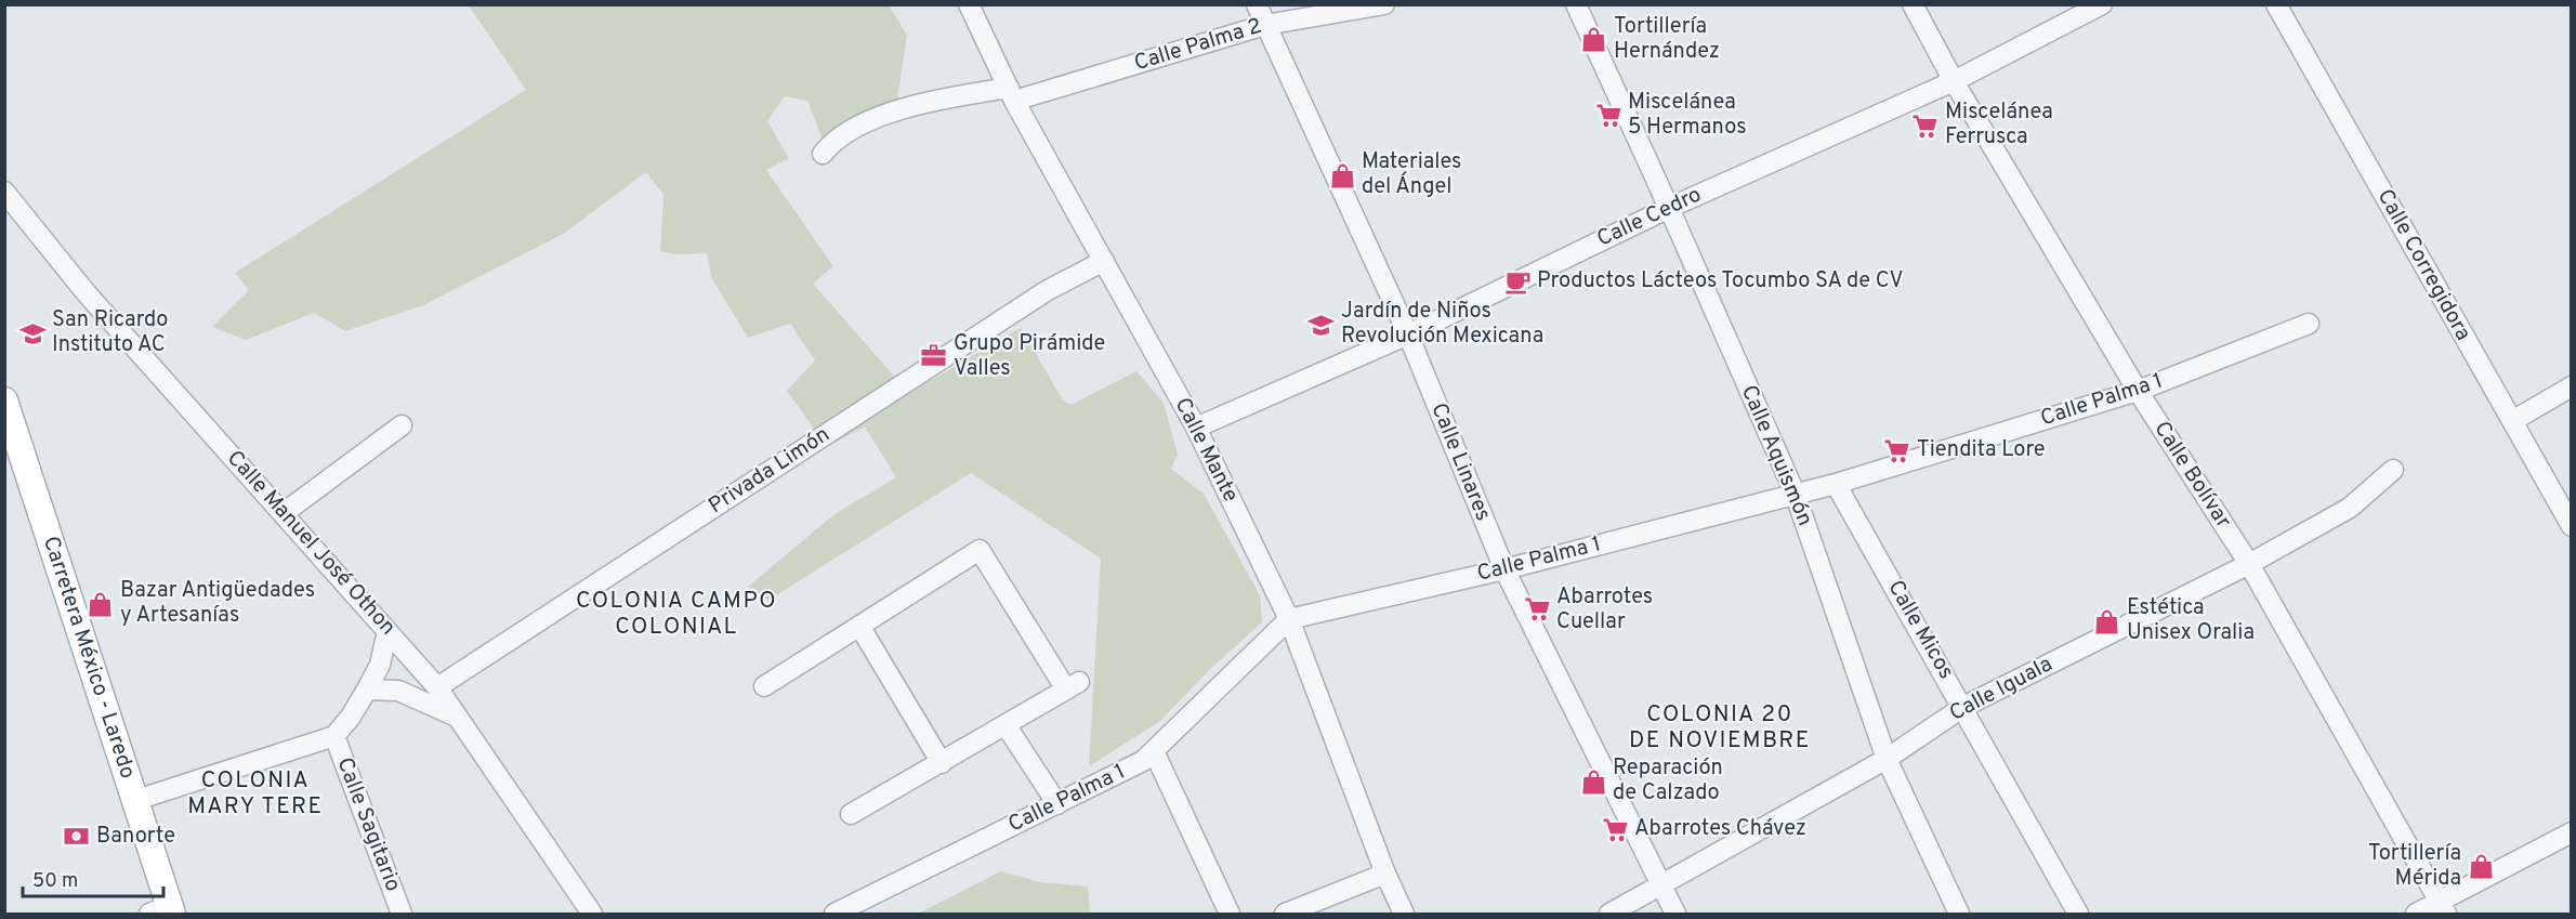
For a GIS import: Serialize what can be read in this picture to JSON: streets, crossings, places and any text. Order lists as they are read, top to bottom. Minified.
{"streets":{"main road":["Carretera México - Laredo"],"street":["Calle Palma 2","Calle Cedro","Calle Corregidora","Calle Palma 1","Calle Mante","Calle Aquismón","Calle Linares","Privada Limón","Calle Bolívar","Calle Manuel José Othon","Calle Micos","Calle Iguala","Calle Sagitario"]},"crossings":[["Calle Palma 2","Calle Mante"],["Calle Palma 2","Calle Linares"],["Calle Cedro","Calle Mante"],["Calle Cedro","Calle Aquismón"],["Calle Cedro","Calle Linares"],["Calle Cedro","Calle Bolívar"],["Calle Palma 1","Calle Mante"],["Calle Palma 1","Calle Aquismón"],["Calle Palma 1","Calle Linares"],["Calle Palma 1","Calle Bolívar"],["Calle Palma 1","Calle Micos"],["Calle Mante","Privada Limón"],["Calle Aquismón","Calle Iguala"],["Calle Linares","Calle Iguala"],["Privada Limón","Calle Manuel José Othon"],["Calle Bolívar","Calle Iguala"],["Calle Micos","Calle Iguala"]],"districts":["COLONIA CAMPO COLONIAL","COLONIA 20 DE NOVIEMBRE","COLONIA MARY TERE"],"places":{"shop":["Tortillería Hernández","Materiales del Ángel","Bazar Antigüedades y Artesanías","Estética Unisex Oralia","Reparación de Calzado","Tortillería Mérida"],"supermarket":["Miscelánea 5 Hermanos","Miscelánea Ferrusca","Tiendita Lore","Abarrotes Cuellar","Abarrotes Chávez"],"cafe":["Productos Lácteos Tocumbo SA de CV"],"school or university":["Jardín de Niños Revolución Mexicana","San Ricardo Instituto AC"],"office":["Grupo Pirámide Valles"],"bank":["Banorte"]},"scale_bar":"50 m"}
